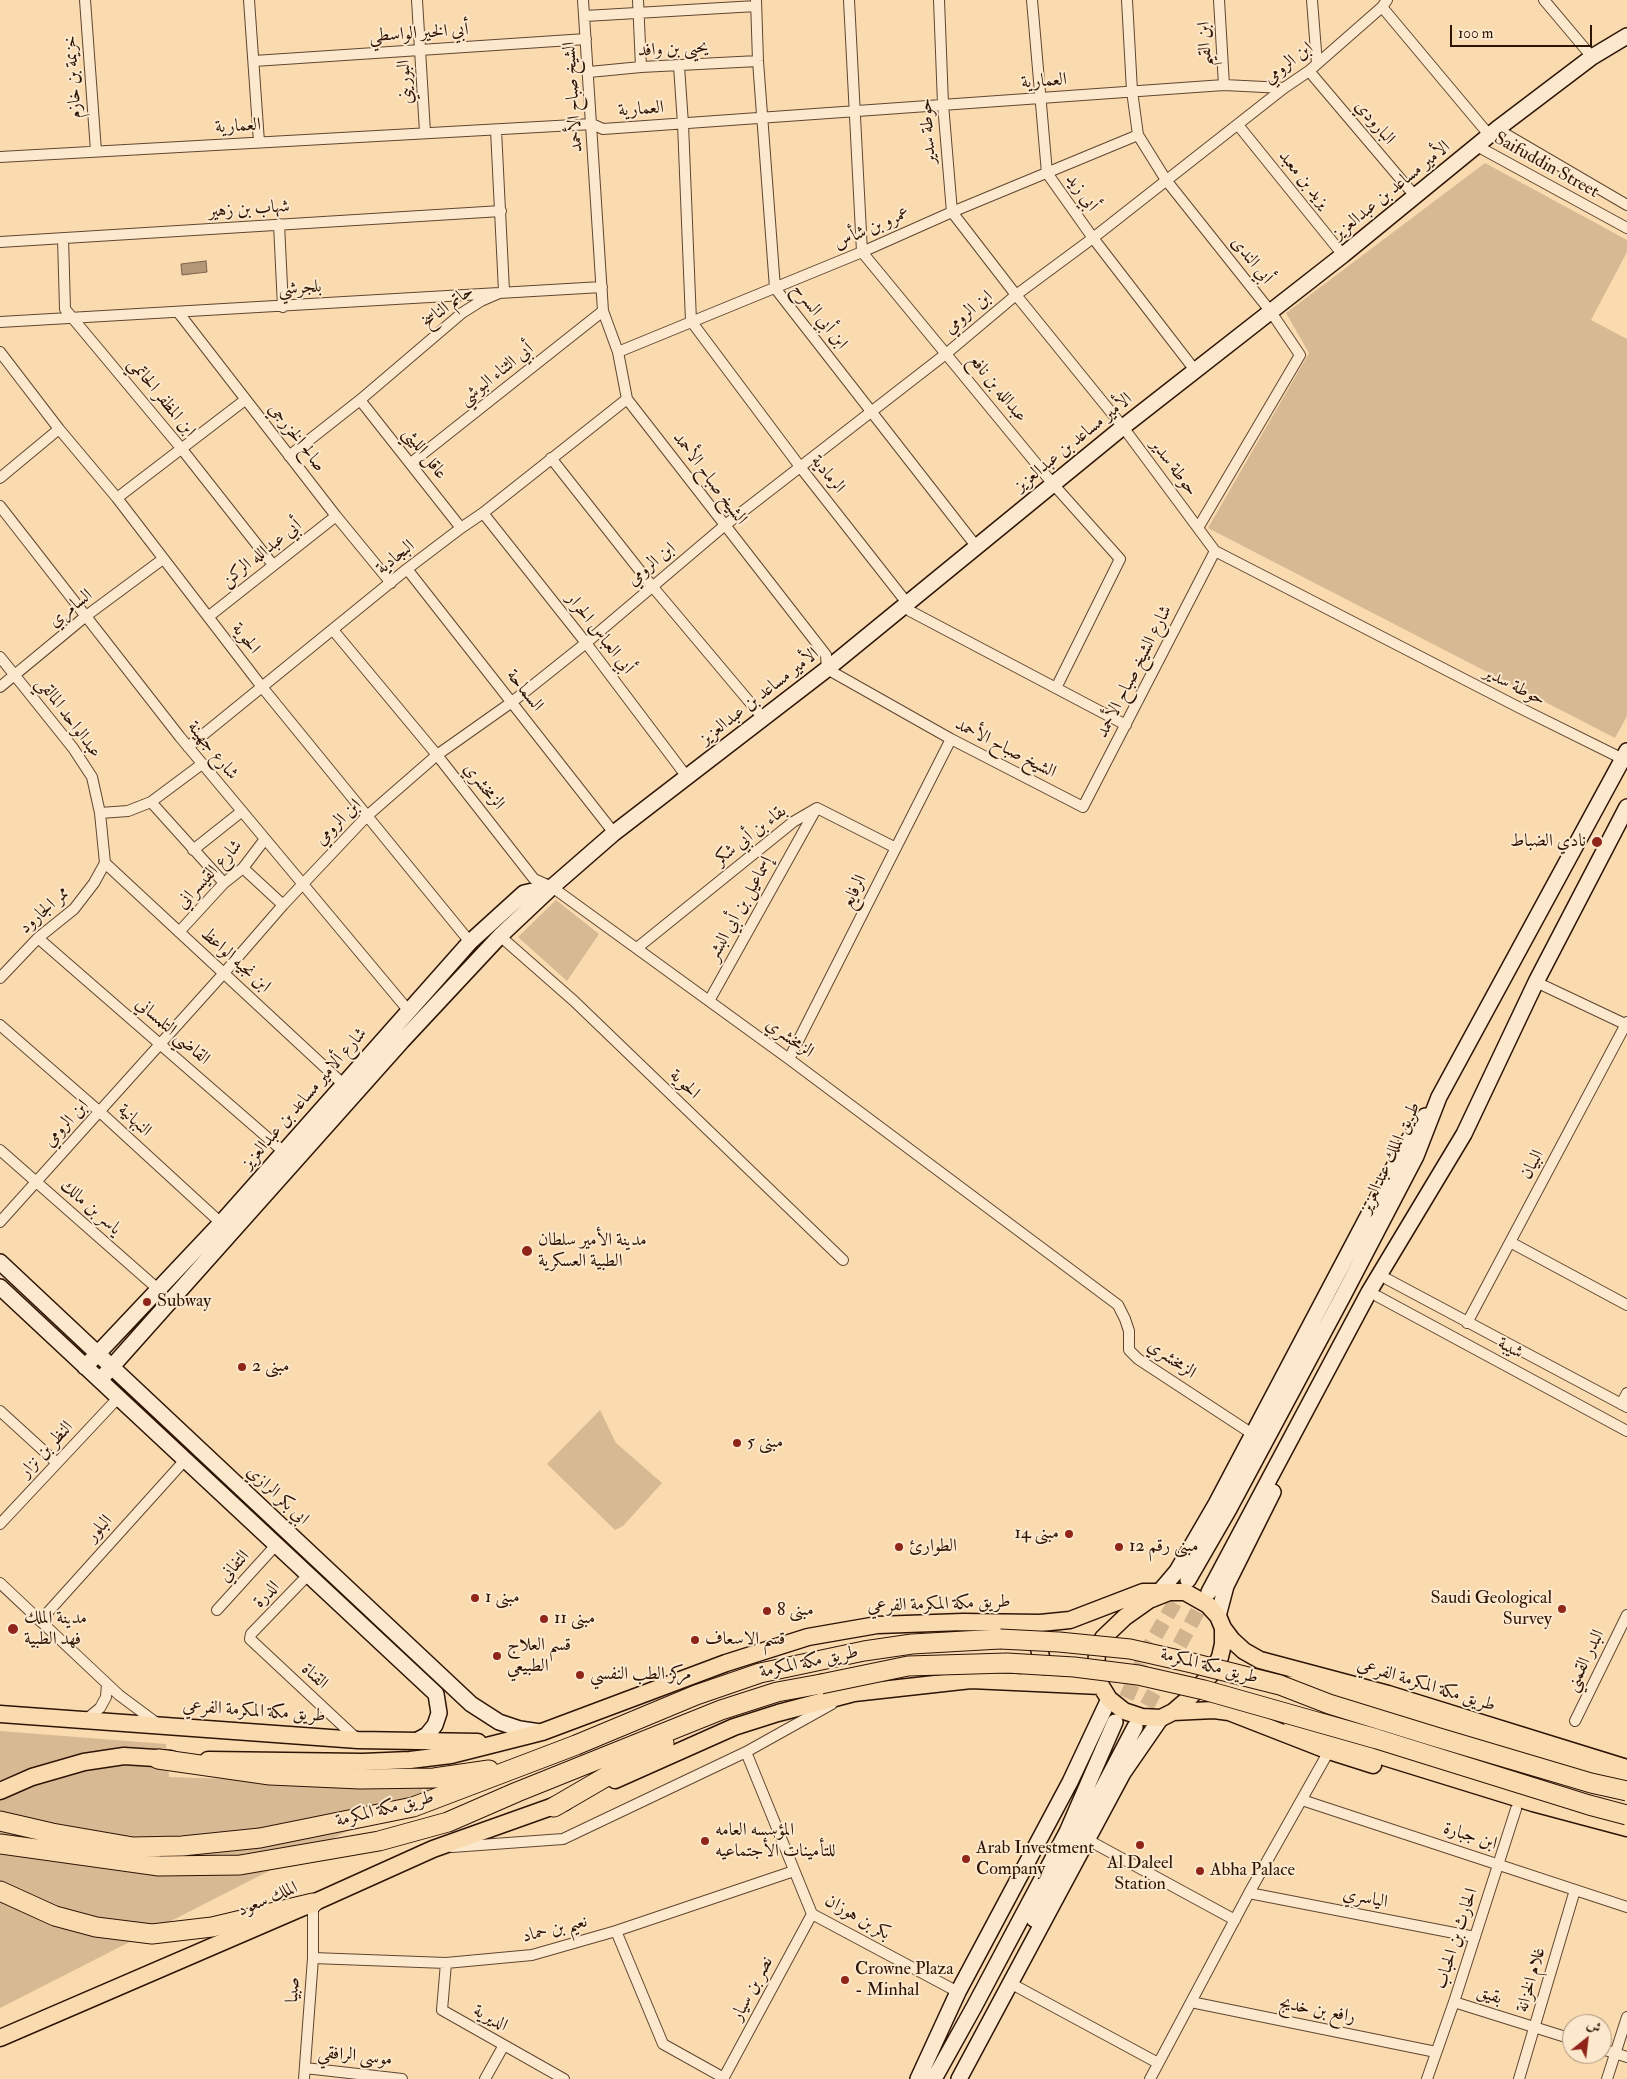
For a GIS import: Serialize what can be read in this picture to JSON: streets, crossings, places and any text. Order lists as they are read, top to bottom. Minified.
{"streets":{"highway":["طريق مكة المكرمة"],"main road":["الأمير مساعد بن عبدالعزيز","شارع ألامير مساعد بن عبدالعزيز","طريق الملك عبدالعزيز","ابي بكر الرازي","طريق مكة المكرمة الفرعي","الملك سعود"],"street":["أبي الخير الواسطي","ابن القيم","يحيى بن وافد","ابن الرومي","خزيمة بن خازم","البوريني","العمارية","الشيخ صباح الأحمد","البارودي","حوطة سدير","Saifuddin Street","يزيد بن معبد","أبي زيد","شهاب بن زهير","عمرو بن شأس","أبي الندى","بلجرشي","حاتم الناسخ","ابن أبي السرح","أبي الثناء البوشي","عبدالله بن نافع","ابن المظفر الحاتمي","صالح الخزرجي","عاقل الليثي","الرمادية","أبي عبدالله الركن","البجادية","السامري","أبي العباس الحرار","الحوية","شارع الشيخ صباح الأحمد","السماحة","عبدالواحد المالقي","شارع جهينة","الزمخشري","بقاء بن أبي شكر","شارع القيسراني","الرفايع","إسماعيل بن أبي البشر","ممر الجارود","ابن نجيه الواعظ","القاضي التلمساني","النبهانية","البيان","ياسر بن مالك","شيبة","النظر بن نزار","البلور","التفاني","الدرة","البدر القمني","القناة","ابن جبارة","الياسري","بكر بن هوزان","نعيم بن حماد","الحارث بن الحباب","غلام الخزانة","نصر بن سيار","صبيا","بقيق","رافع بن خديج","الديرية","موسى الرافقي"]},"crossings":[["أبي الخير الواسطي","البوريني"],["أبي الخير الواسطي","الشيخ صباح الأحمد"],["ابن القيم","العمارية"],["يحيى بن وافد","الشيخ صباح الأحمد"],["يحيى بن وافد","ابن أبي السرح"],["ابن الرومي","العمارية"],["ابن الرومي","الشيخ صباح الأحمد"],["ابن الرومي","البارودي"],["ابن الرومي","حوطة سدير"],["ابن الرومي","Saifuddin Street"],["ابن الرومي","يزيد بن معبد"],["ابن الرومي","أبي زيد"],["ابن الرومي","أبي الندى"],["ابن الرومي","ابن أبي السرح"],["ابن الرومي","عبدالله بن نافع"],["ابن الرومي","الرمادية"],["ابن الرومي","أبي العباس الحرار"],["ابن الرومي","الحوية"],["ابن الرومي","السماحة"],["ابن الرومي","شارع جهينة"],["ابن الرومي","الزمخشري"],["ابن الرومي","ابن نجيه الواعظ"],["ابن الرومي","القاضي التلمساني"],["ابن الرومي","النبهانية"],["ابن الرومي","ياسر بن مالك"],["خزيمة بن خازم","العمارية"],["البوريني","العمارية"],["العمارية","الشيخ صباح الأحمد"],["العمارية","حوطة سدير"],["العمارية","أبي زيد"],["العمارية","أبي الندى"],["العمارية","ابن أبي السرح"],["الشيخ صباح الأحمد","الأمير مساعد بن عبدالعزيز"],["الشيخ صباح الأحمد","عمرو بن شأس"],["الشيخ صباح الأحمد","بلجرشي"],["الشيخ صباح الأحمد","أبي الثناء البوشي"],["الشيخ صباح الأحمد","البجادية"],["الشيخ صباح الأحمد","شارع الشيخ صباح الأحمد"],["الشيخ صباح الأحمد","الرفايع"],["البارودي","الأمير مساعد بن عبدالعزيز"],["حوطة سدير","الأمير مساعد بن عبدالعزيز"],["حوطة سدير","عمرو بن شأس"],["حوطة سدير","أبي الندى"],["حوطة سدير","شارع الشيخ صباح الأحمد"],["حوطة سدير","طريق الملك عبدالعزيز"],["Saifuddin Street","الأمير مساعد بن عبدالعزيز"],["يزيد بن معبد","الأمير مساعد بن عبدالعزيز"],["الأمير مساعد بن عبدالعزيز","أبي زيد"],["الأمير مساعد بن عبدالعزيز","أبي الندى"],["الأمير مساعد بن عبدالعزيز","ابن أبي السرح"],["الأمير مساعد بن عبدالعزيز","عبدالله بن نافع"],["الأمير مساعد بن عبدالعزيز","الرمادية"],["الأمير مساعد بن عبدالعزيز","أبي العباس الحرار"],["الأمير مساعد بن عبدالعزيز","الحوية"],["الأمير مساعد بن عبدالعزيز","السماحة"],["الأمير مساعد بن عبدالعزيز","الزمخشري"],["الأمير مساعد بن عبدالعزيز","شارع ألامير مساعد بن عبدالعزيز"],["الأمير مساعد بن عبدالعزيز","ابي بكر الرازي"],["أبي زيد","عمرو بن شأس"],["شهاب بن زهير","ابن المظفر الحاتمي"],["عمرو بن شأس","أبي الندى"],["عمرو بن شأس","ابن أبي السرح"],["عمرو بن شأس","عبدالله بن نافع"],["عمرو بن شأس","الرمادية"],["بلجرشي","حاتم الناسخ"],["بلجرشي","ابن المظفر الحاتمي"],["بلجرشي","صالح الخزرجي"],["حاتم الناسخ","صالح الخزرجي"],["حاتم الناسخ","عاقل الليثي"],["أبي الثناء البوشي","عاقل الليثي"],["عبدالله بن نافع","الرمادية"],["ابن المظفر الحاتمي","أبي عبدالله الركن"],["صالح الخزرجي","أبي عبدالله الركن"],["صالح الخزرجي","البجادية"],["عاقل الليثي","البجادية"],["الرمادية","شارع الشيخ صباح الأحمد"],["أبي عبدالله الركن","الحوية"],["البجادية","أبي العباس الحرار"],["البجادية","الحوية"],["البجادية","السماحة"],["البجادية","شارع جهينة"],["البجادية","الزمخشري"],["السامري","الحوية"],["السامري","عبدالواحد المالقي"],["السامري","شارع جهينة"],["الحوية","شارع ألامير مساعد بن عبدالعزيز"],["عبدالواحد المالقي","ممر الجارود"],["عبدالواحد المالقي","ابن نجيه الواعظ"],["شارع جهينة","شارع القيسراني"],["شارع جهينة","شارع ألامير مساعد بن عبدالعزيز"],["الزمخشري","بقاء بن أبي شكر"],["الزمخشري","الرفايع"],["الزمخشري","إسماعيل بن أبي البشر"],["الزمخشري","شارع ألامير مساعد بن عبدالعزيز"],["بقاء بن أبي شكر","إسماعيل بن أبي البشر"],["شارع القيسراني","ابن نجيه الواعظ"],["ممر الجارود","ابن نجيه الواعظ"],["ممر الجارود","القاضي التلمساني"],["ابن نجيه الواعظ","شارع ألامير مساعد بن عبدالعزيز"],["القاضي التلمساني","شارع ألامير مساعد بن عبدالعزيز"],["شارع ألامير مساعد بن عبدالعزيز","النبهانية"],["شارع ألامير مساعد بن عبدالعزيز","ياسر بن مالك"],["شارع ألامير مساعد بن عبدالعزيز","ابي بكر الرازي"],["البيان","شيبة"],["النظر بن نزار","ابي بكر الرازي"],["ابي بكر الرازي","البلور"],["ابي بكر الرازي","التفاني"],["ابي بكر الرازي","الدرة"],["ابي بكر الرازي","طريق مكة المكرمة الفرعي"],["الدرة","القناة"],["طريق مكة المكرمة الفرعي","القناة"],["ابن جبارة","الحارث بن الحباب"],["ابن جبارة","غلام الخزانة"],["الياسري","الحارث بن الحباب"],["الملك سعود","صبيا"],["بكر بن هوزان","نعيم بن حماد"],["بكر بن هوزان","نصر بن سيار"],["نعيم بن حماد","صبيا"],["نعيم بن حماد","الديرية"],["الحارث بن الحباب","بقيق"],["الحارث بن الحباب","رافع بن خديج"],["غلام الخزانة","بقيق"],["صبيا","موسى الرافقي"]],"places":["نادي الضباط","مدينة الأمير سلطان الطبية العسكرية","Subway","مبنى 2","مبنى 5","مبنى 14","الطوارئ","مبنى رقم 12","مبنى 1","Saudi Geological Survey","مبنى 8","مبنى 11","مدينة الملك فهد الطبية","قسم الاسعاف","قسم العلاج الطبيعي","مركز الطب النفسي","المؤسسه العامه للتأمينات الأجتماعيه","Al Daleel Station","Arab Investment Company","Abha Palace","Crowne Plaza - Minhal"],"scale_bar":"100 m","north":"top right"}
